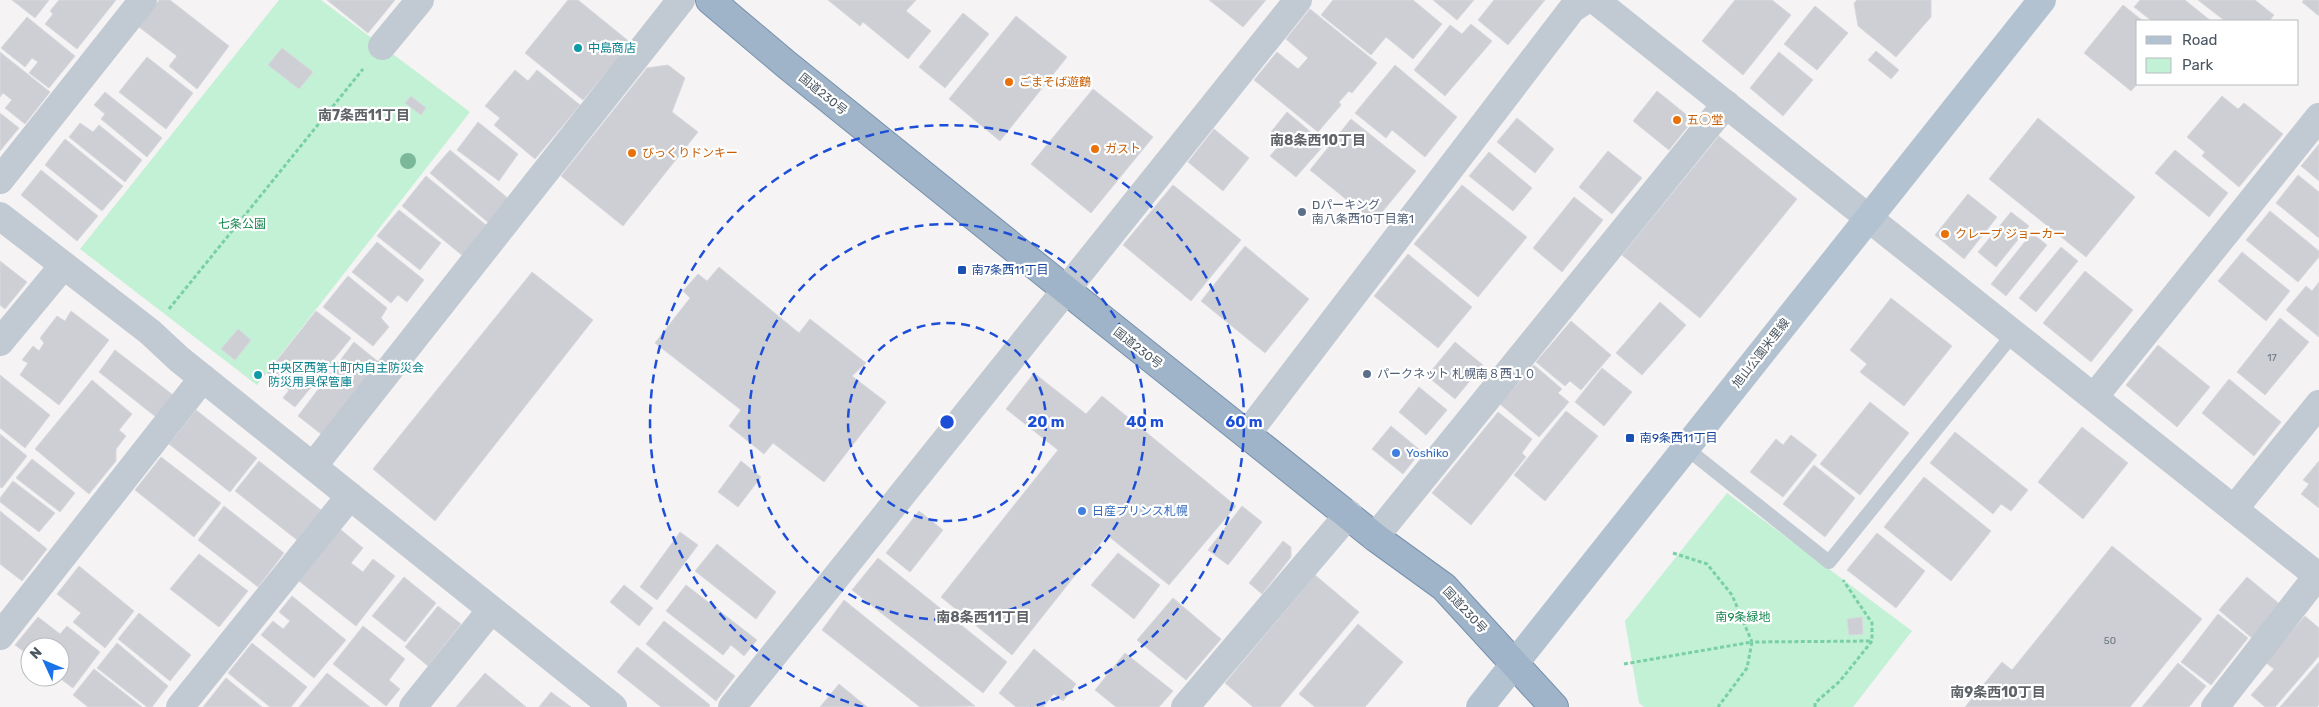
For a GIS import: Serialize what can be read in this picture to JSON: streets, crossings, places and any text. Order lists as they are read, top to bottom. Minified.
{"streets":{"highway":["国道230号"],"main road":["旭山公園米里線"]},"crossings":[["国道230号","旭山公園米里線"]],"districts":["南7条西11丁目","南8条西10丁目","南8条西11丁目","南9条西10丁目"],"parks":["七条公園","南9条緑地"],"places":{"other":["中島商店","ごまそば遊鶴","五○堂","ガスト","びっくりドンキー","Dパーキング 南八条西10丁目第1","クレープ ジョーカー","パークネット 札幌南８西１０","中央区西第十町内自主防災会 防災用具保管庫","Yoshiko","日産プリンス札幌"],"transit":["南7条西11丁目","南9条西11丁目"]},"house_numbers":["17","50"],"legend":["Road","Park"],"north":"top left","rings":["20 m","40 m","60 m"]}
